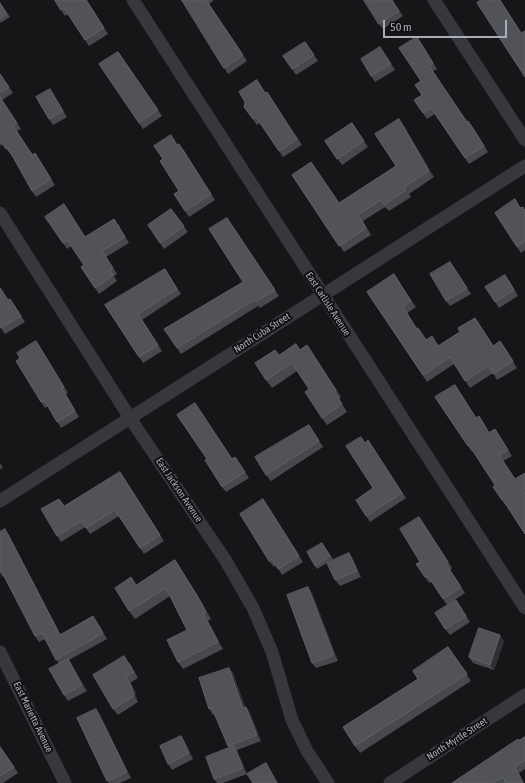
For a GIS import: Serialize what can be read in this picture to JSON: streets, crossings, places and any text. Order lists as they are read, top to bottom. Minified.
{"streets":{"street":["East Carlisle Avenue","North Cuba Street","East Jackson Avenue","East Marietta Avenue","North Myrtle Street"]},"crossings":[["East Carlisle Avenue","North Cuba Street"],["North Cuba Street","East Jackson Avenue"]],"scale_bar":"50 m"}
